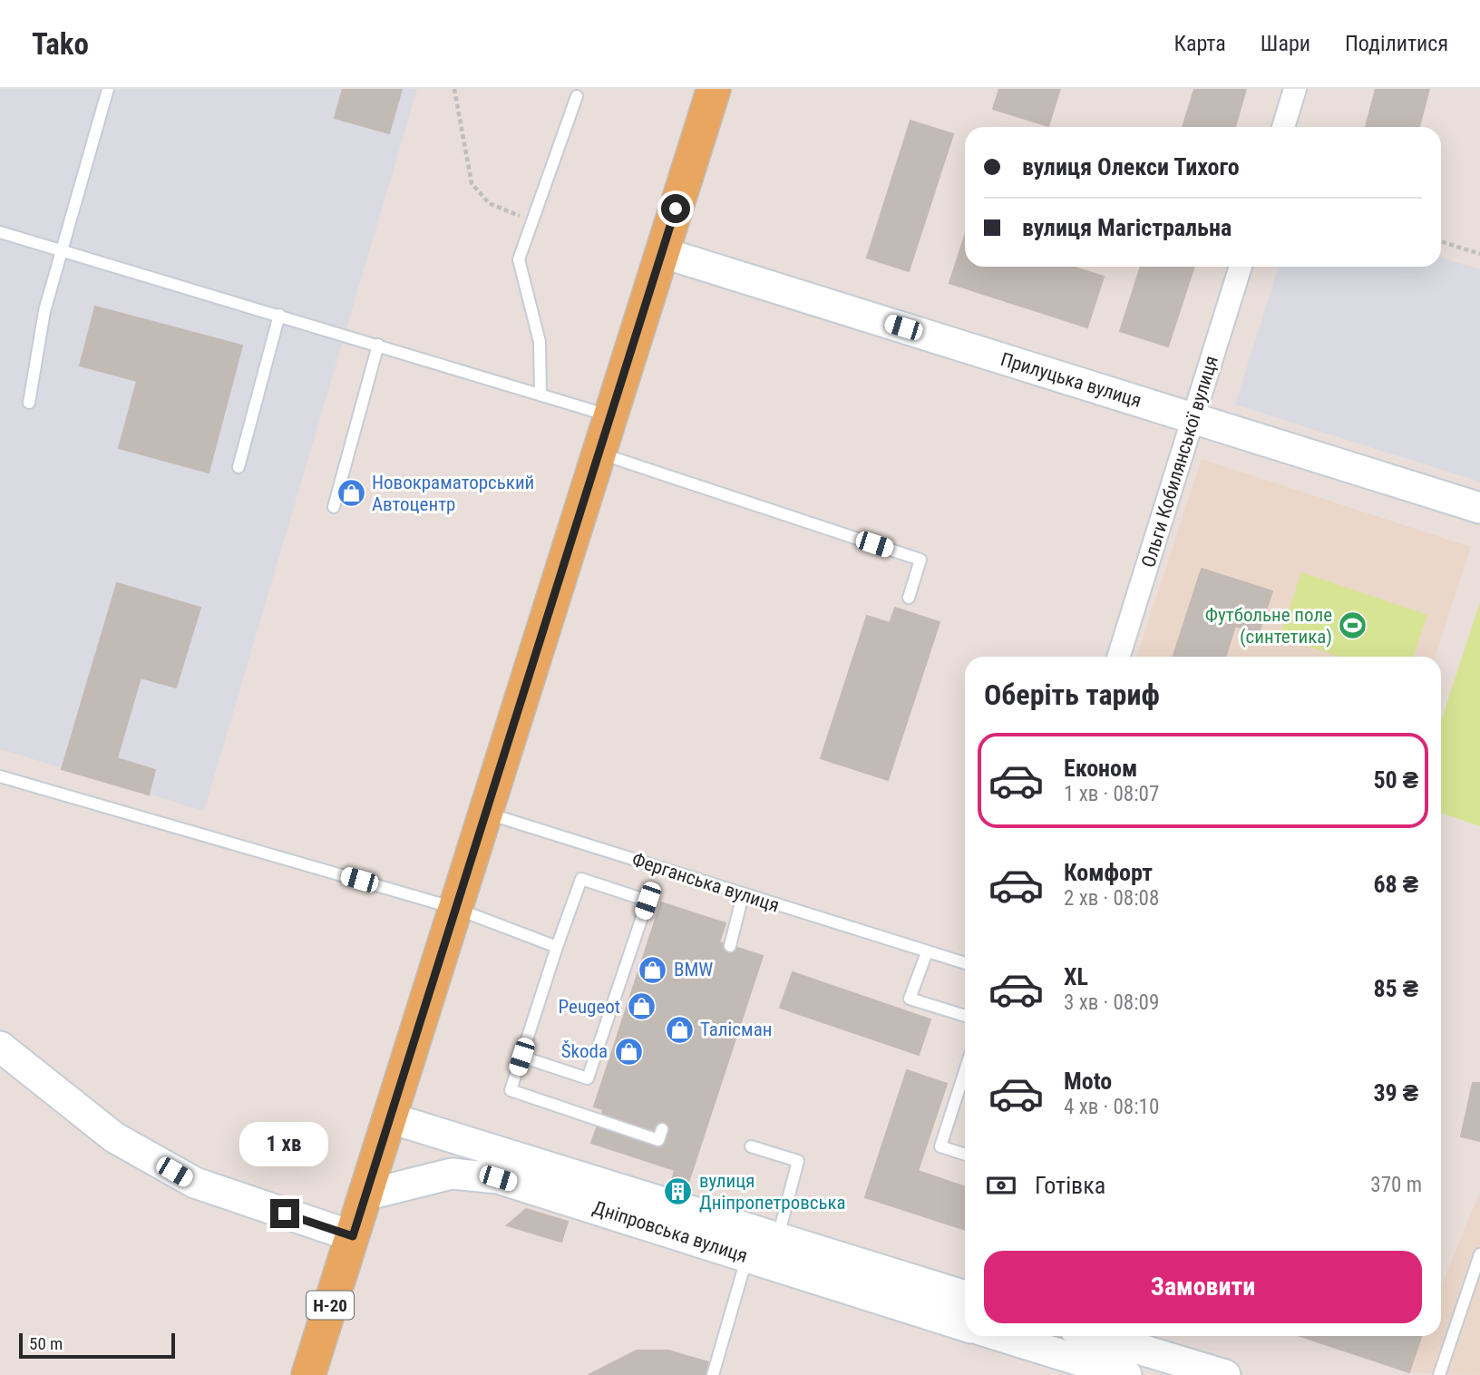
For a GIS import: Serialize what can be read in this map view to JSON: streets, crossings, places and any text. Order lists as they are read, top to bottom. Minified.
{"streets":{"main road":["Н-20"],"street":["Прилуцька вулиця","Ольги Кобилянської вулиця","Дніпровська вулиця"],"lane":["Ферганська вулиця"]},"crossings":[["Прилуцька вулиця","Ольги Кобилянської вулиця"],["Прилуцька вулиця","Н-20"],["Ферганська вулиця","Н-20"],["Дніпровська вулиця","Н-20"]],"places":{"shop":["Новокраматорський Автоцентр","BMW","Peugeot","Талісман","Škoda"],"sports":["Футбольне поле (синтетика)"],"building":["вулиця Дніпропетровська"]},"scale_bar":"50 m","page":{"header":"Tako","nav":["Карта","Шари","Поділитися"],"banner":["вулиця Олекси Тихого","вулиця Магістральна"],"heading":"Оберіть тариф","list":[{"name":"Економ","note":"1 хв · 08:07","value":"50 ₴"},{"name":"Комфорт","note":"2 хв · 08:08","value":"68 ₴"},{"name":"XL","note":"3 хв · 08:09","value":"85 ₴"},{"name":"Moto","note":"4 хв · 08:10","value":"39 ₴"}],"bubble":"1 хв","pay":["Готівка","370 m"],"buttons":"Замовити","scale":"50 m"}}
